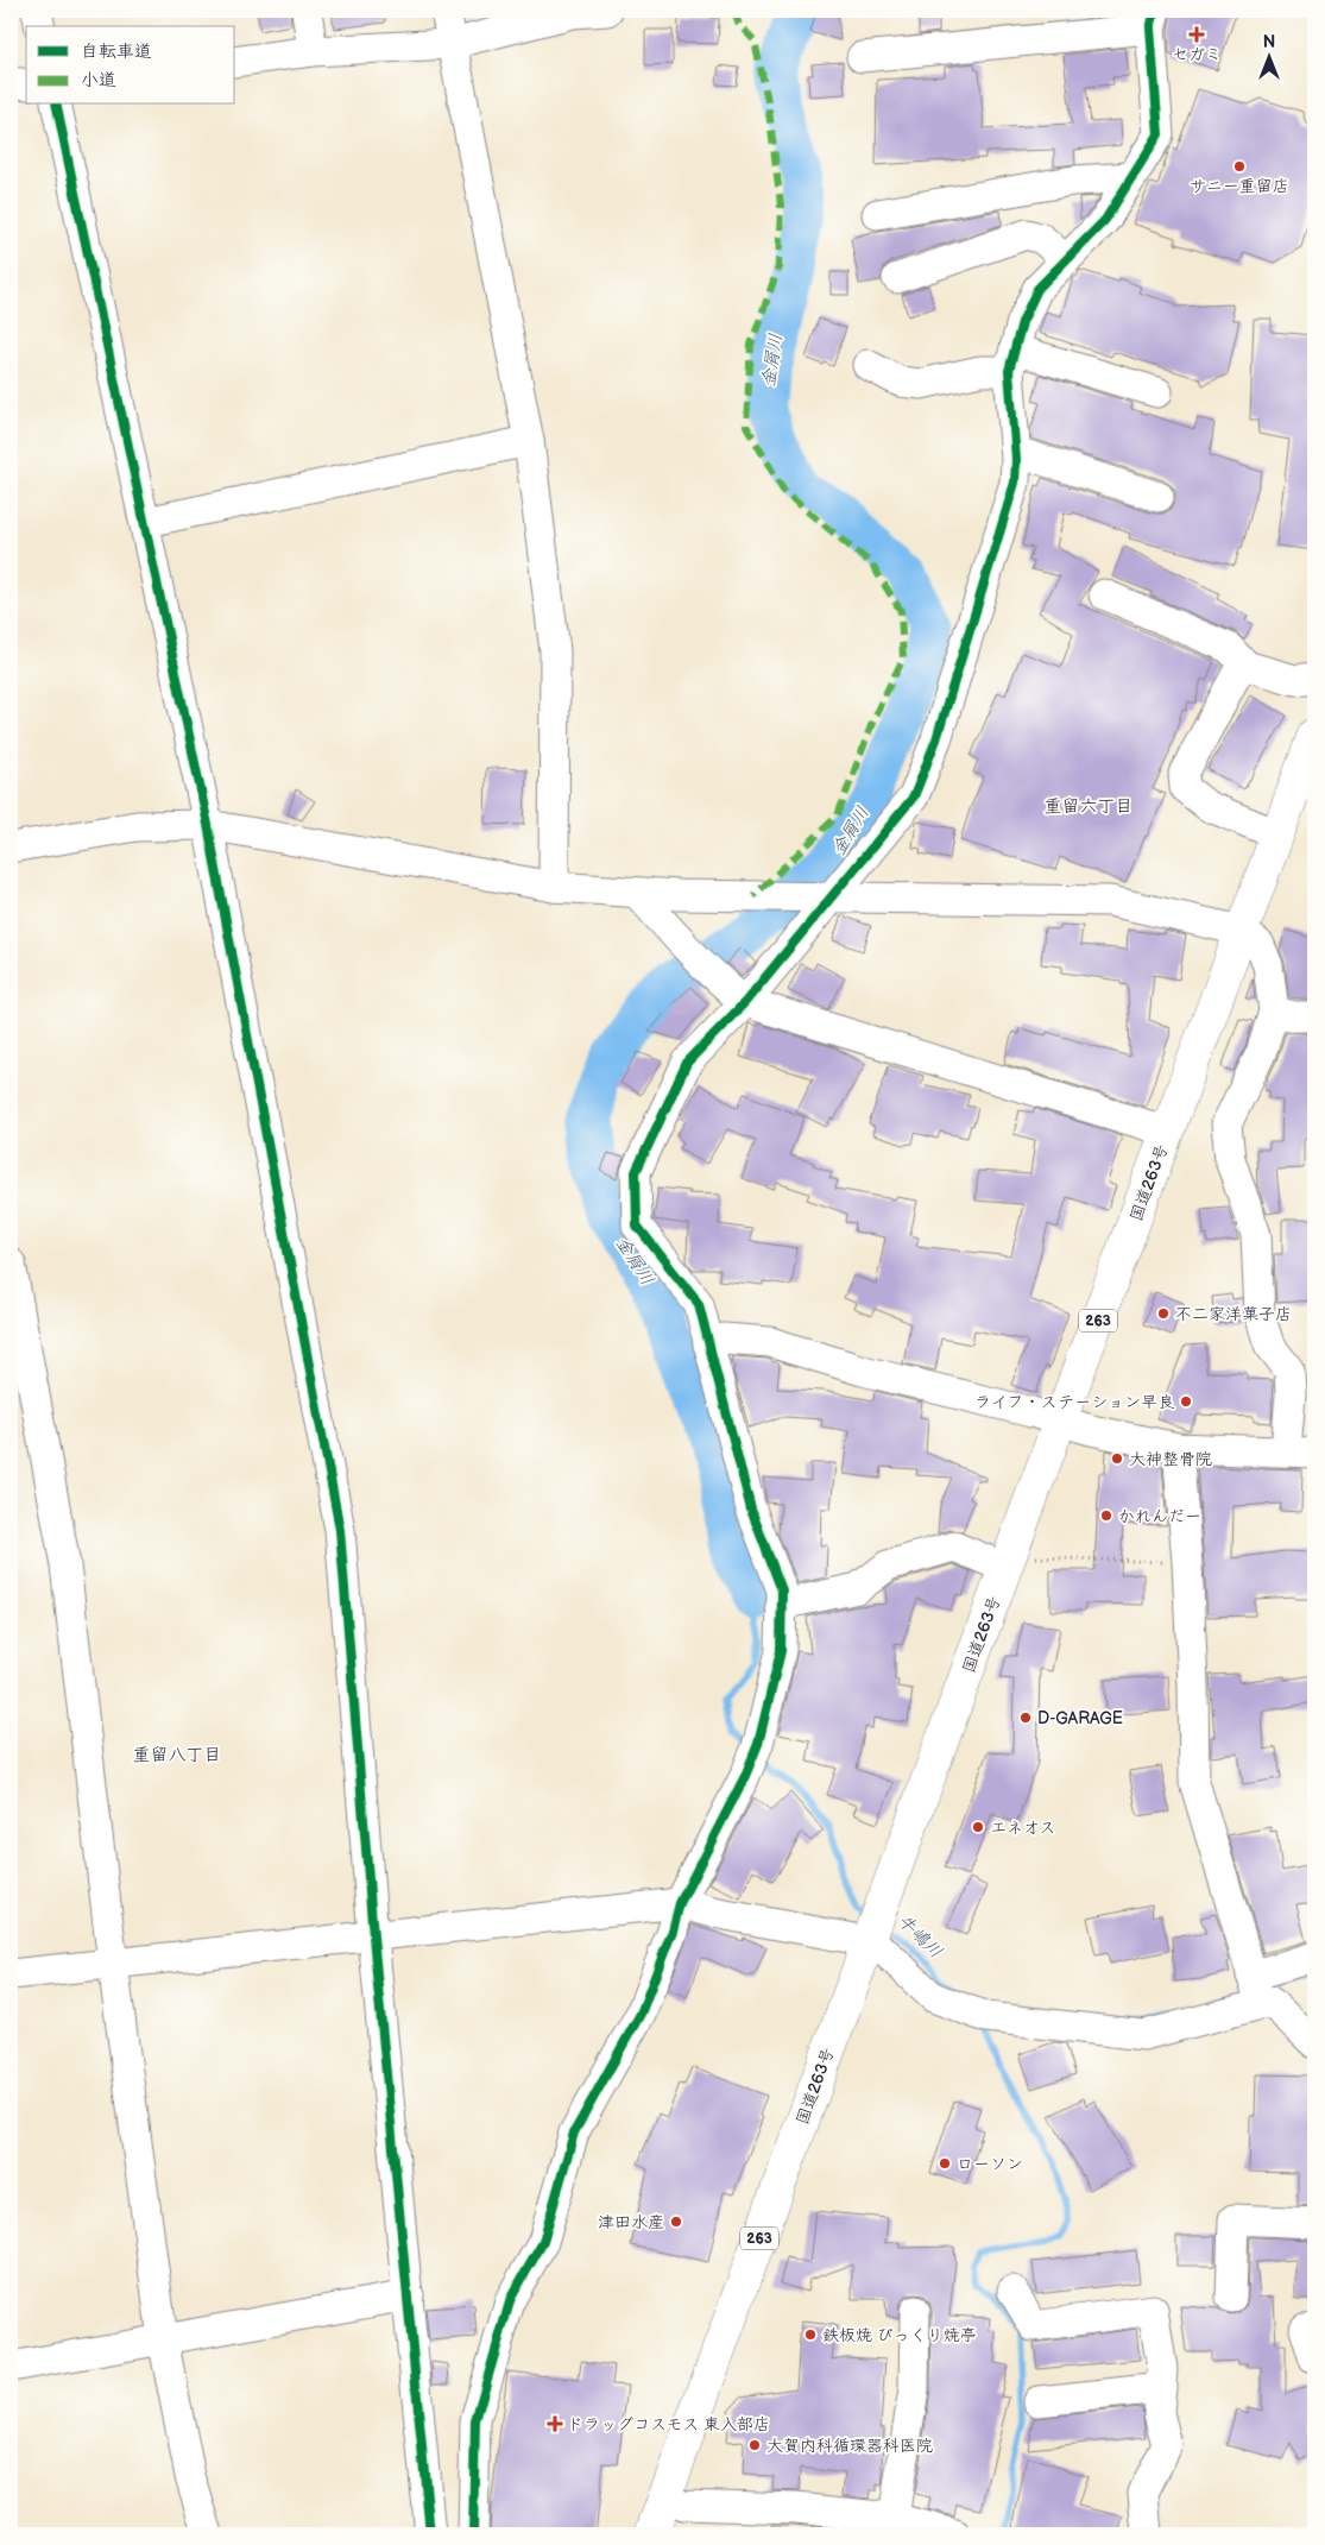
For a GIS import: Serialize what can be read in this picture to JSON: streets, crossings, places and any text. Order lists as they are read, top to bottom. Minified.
{"streets":{"highway":["国道263号","263"]},"districts":["重留六丁目","重留八丁目"],"water":["金屑川","牛嶋川"],"places":{"health":["セガミ","ドラッグコスモス 東入部店"],"other":["サニー重留店","不二家洋菓子店","ライフ・ステーション早良","大神整骨院","かれんだー","D-GARAGE","エネオス","ローソン","津田水産","鉄板焼 びっくり焼亭","大賀内科循環器科医院"]},"legend":["自転車道","小道"],"north":"top"}
